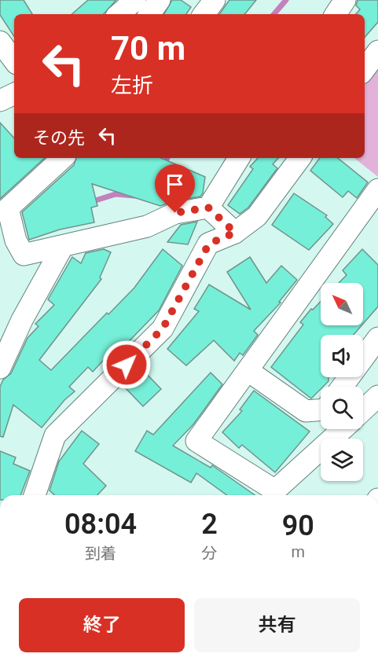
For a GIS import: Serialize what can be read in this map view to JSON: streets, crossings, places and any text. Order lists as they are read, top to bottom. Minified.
{"north":"top left","page":{"turn":["70 m","左折"],"then":"その先","eta":["08:04","到着","2","分","90","m"],"buttons":["終了","共有"]}}
